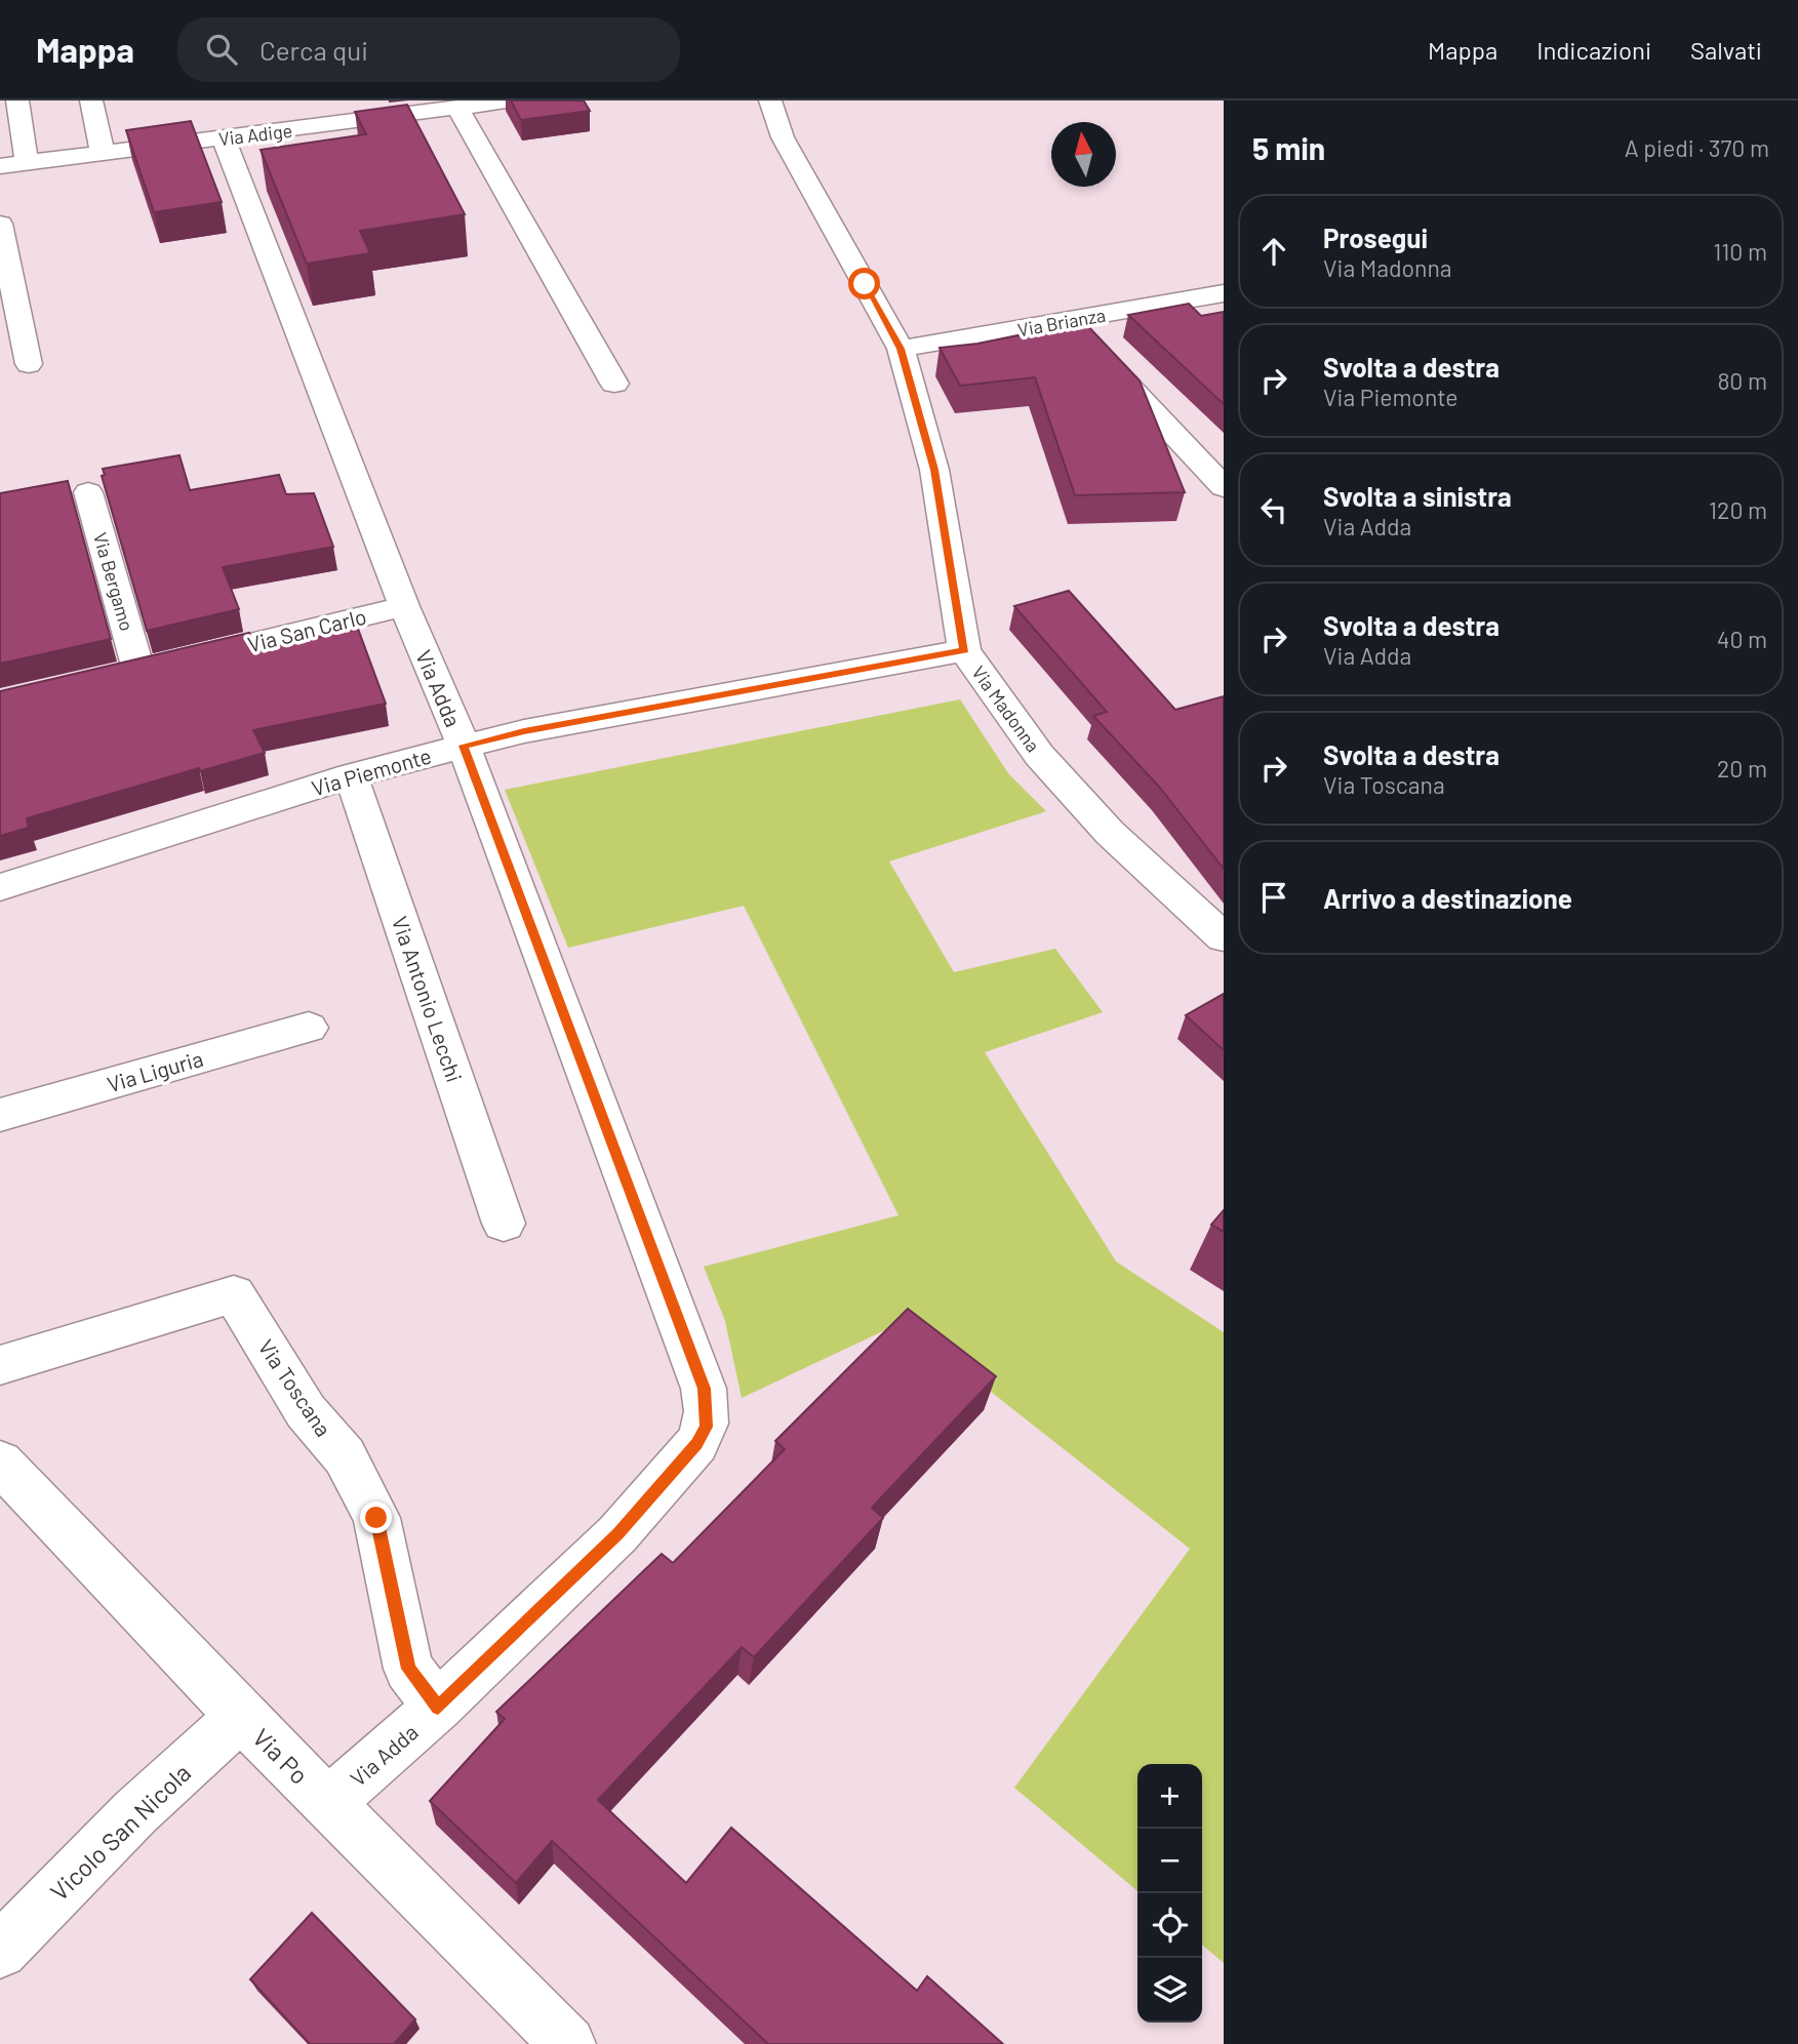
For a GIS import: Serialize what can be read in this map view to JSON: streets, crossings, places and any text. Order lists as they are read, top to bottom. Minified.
{"streets":{"street":["Via Adige","Via Brianza","Via Bergamo","Via San Carlo","Via Adda","Via Madonna","Via Piemonte","Via Antonio Lecchi","Via Liguria","Via Toscana","Via Po","Vicolo San Nicola"]},"crossings":[["Via Adige","Via Adda"],["Via Brianza","Via Madonna"],["Via Bergamo","Via San Carlo"],["Via San Carlo","Via Adda"],["Via Adda","Via Piemonte"],["Via Adda","Via Toscana"],["Via Adda","Via Po"],["Via Madonna","Via Piemonte"],["Via Piemonte","Via Antonio Lecchi"],["Via Po","Vicolo San Nicola"]],"north":"top","page":{"header":"Mappa","search":"Cerca qui","nav":["Mappa","Indicazioni","Salvati"],"heading":["5 min","A piedi · 370 m"],"list":[["Prosegui","Via Madonna","110 m"],["Svolta a destra","Via Piemonte","80 m"],["Svolta a sinistra","Via Adda","120 m"],["Svolta a destra","Via Adda","40 m"],["Svolta a destra","Via Toscana","20 m"],"Arrivo a destinazione"],"map_buttons":["+","−"]}}
